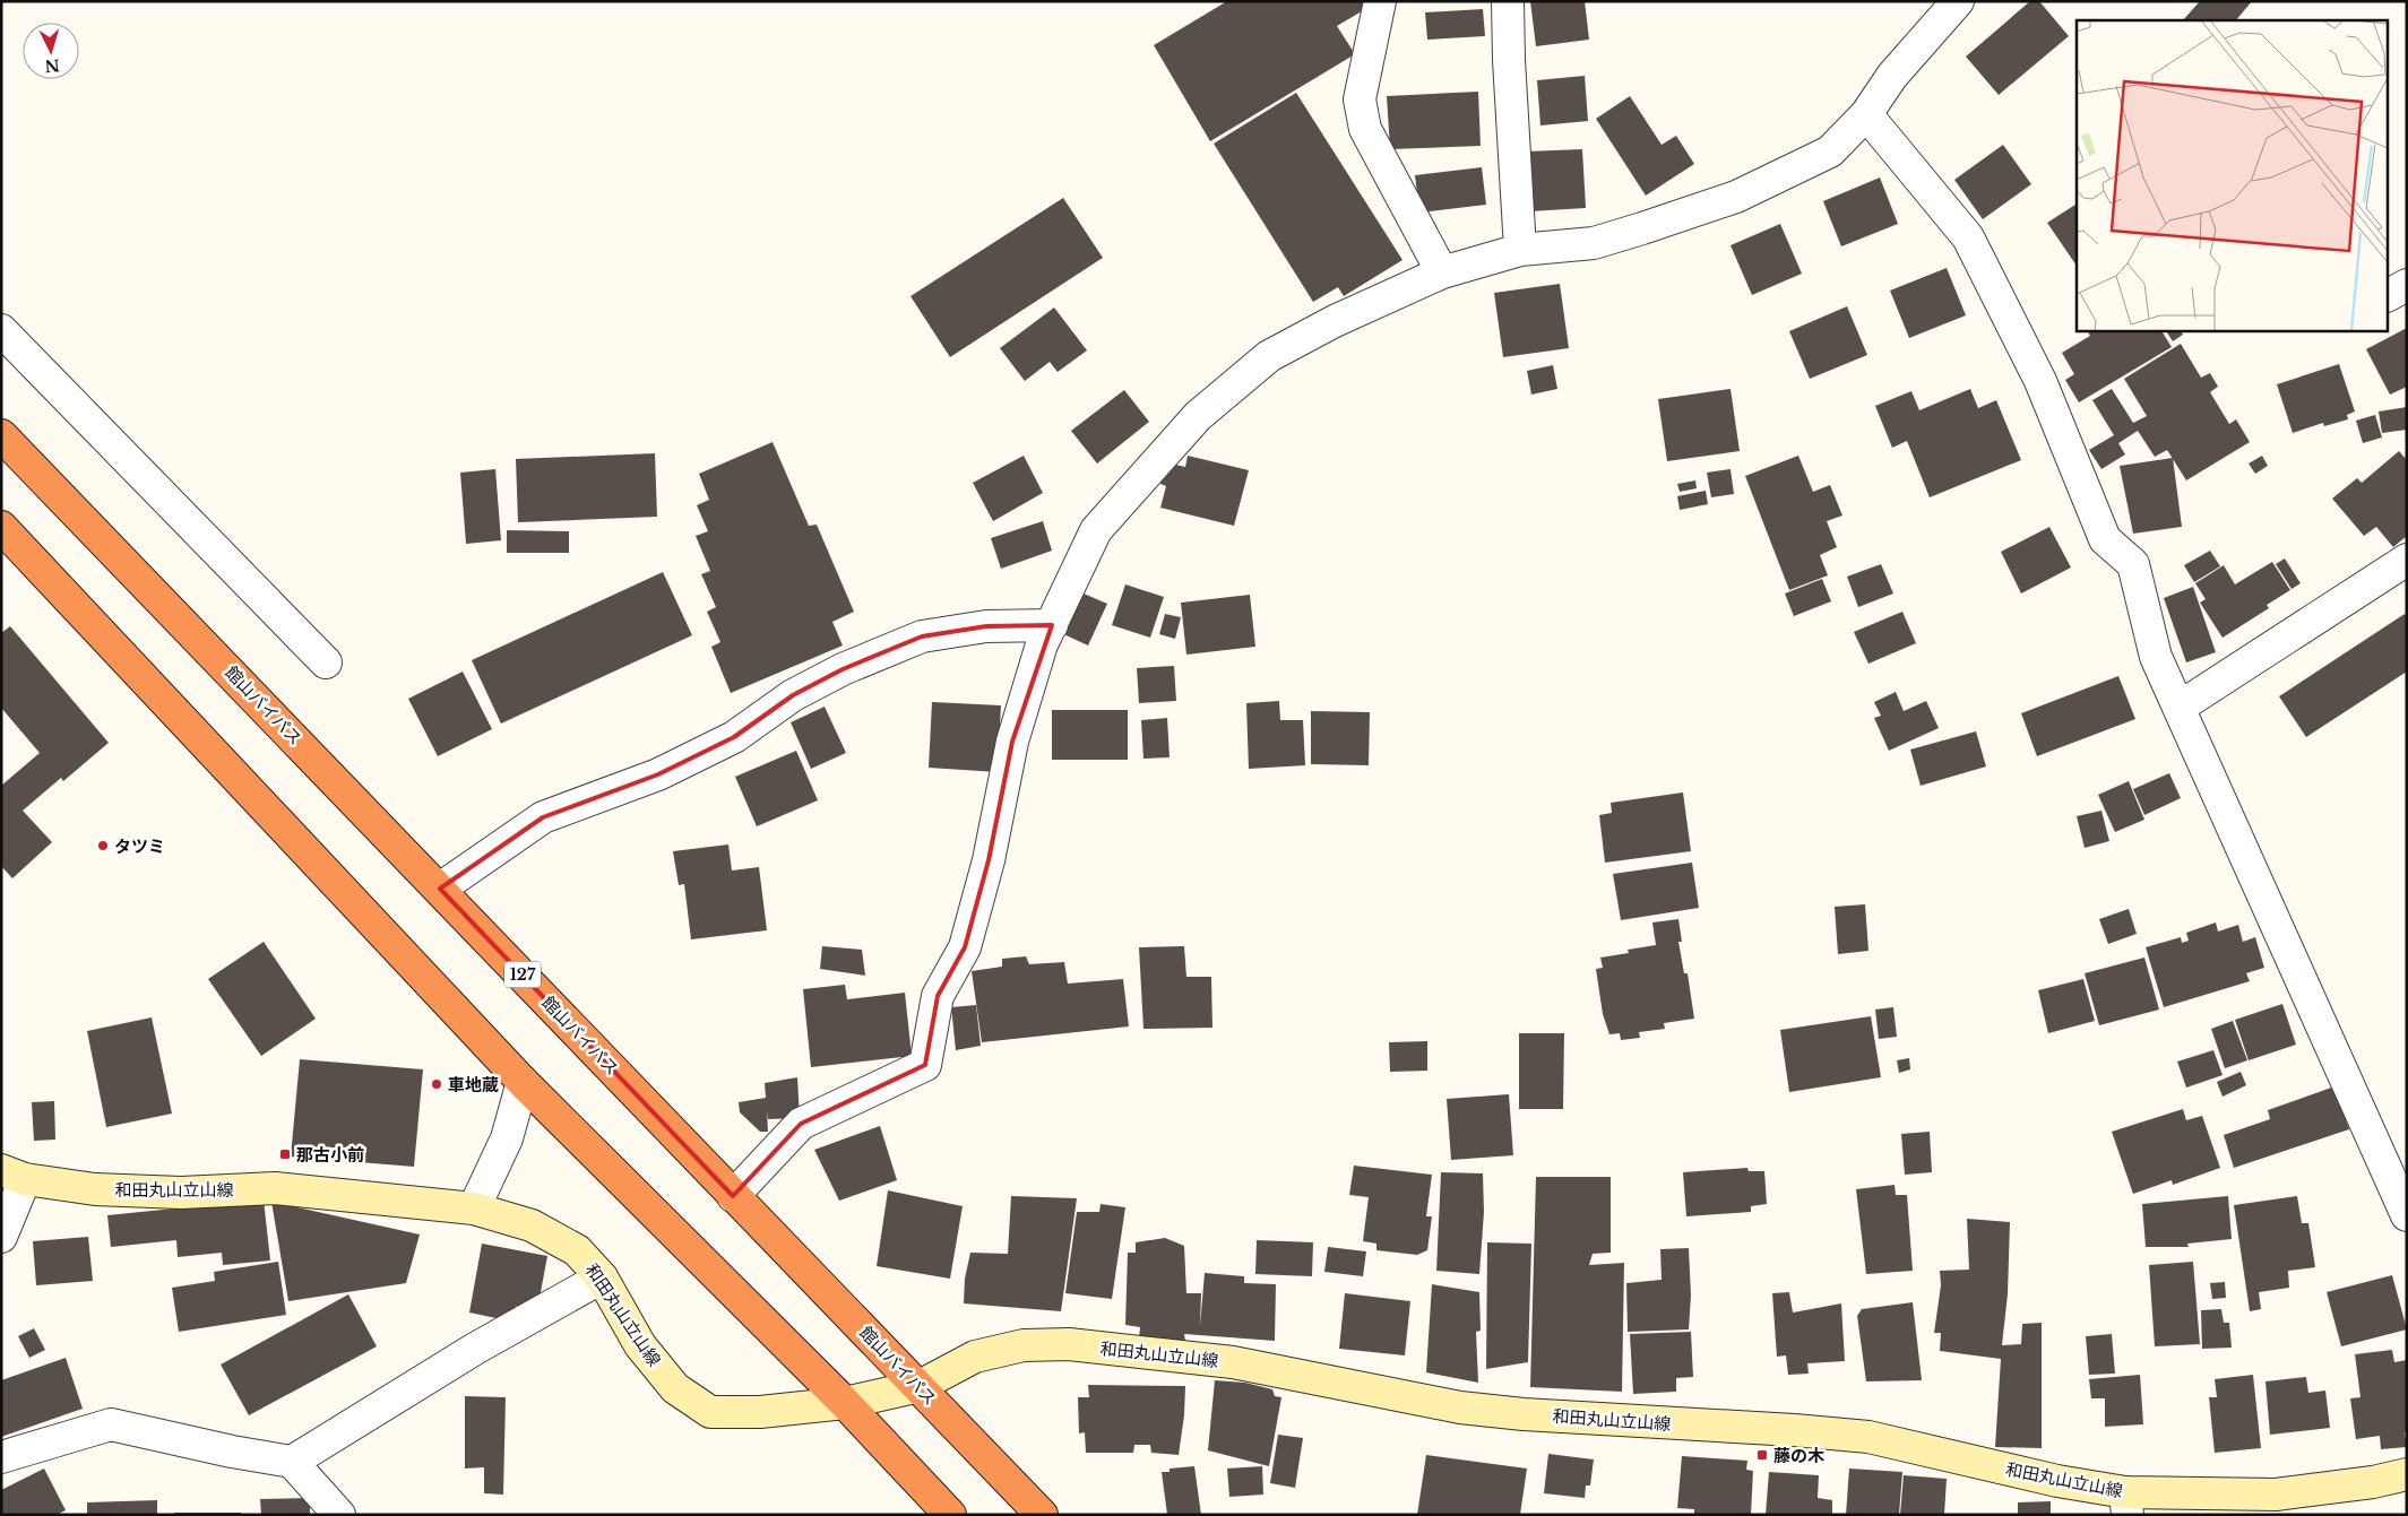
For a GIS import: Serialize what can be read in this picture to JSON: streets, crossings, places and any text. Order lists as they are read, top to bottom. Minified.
{"streets":{"highway":["館山バイパス","127"],"main road":["和田丸山立山線"]},"crossings":[["館山バイパス","和田丸山立山線"]],"places":{"other":["タツミ","車地蔵"],"transit":["那古小前","藤の木"]},"north":"bottom"}
